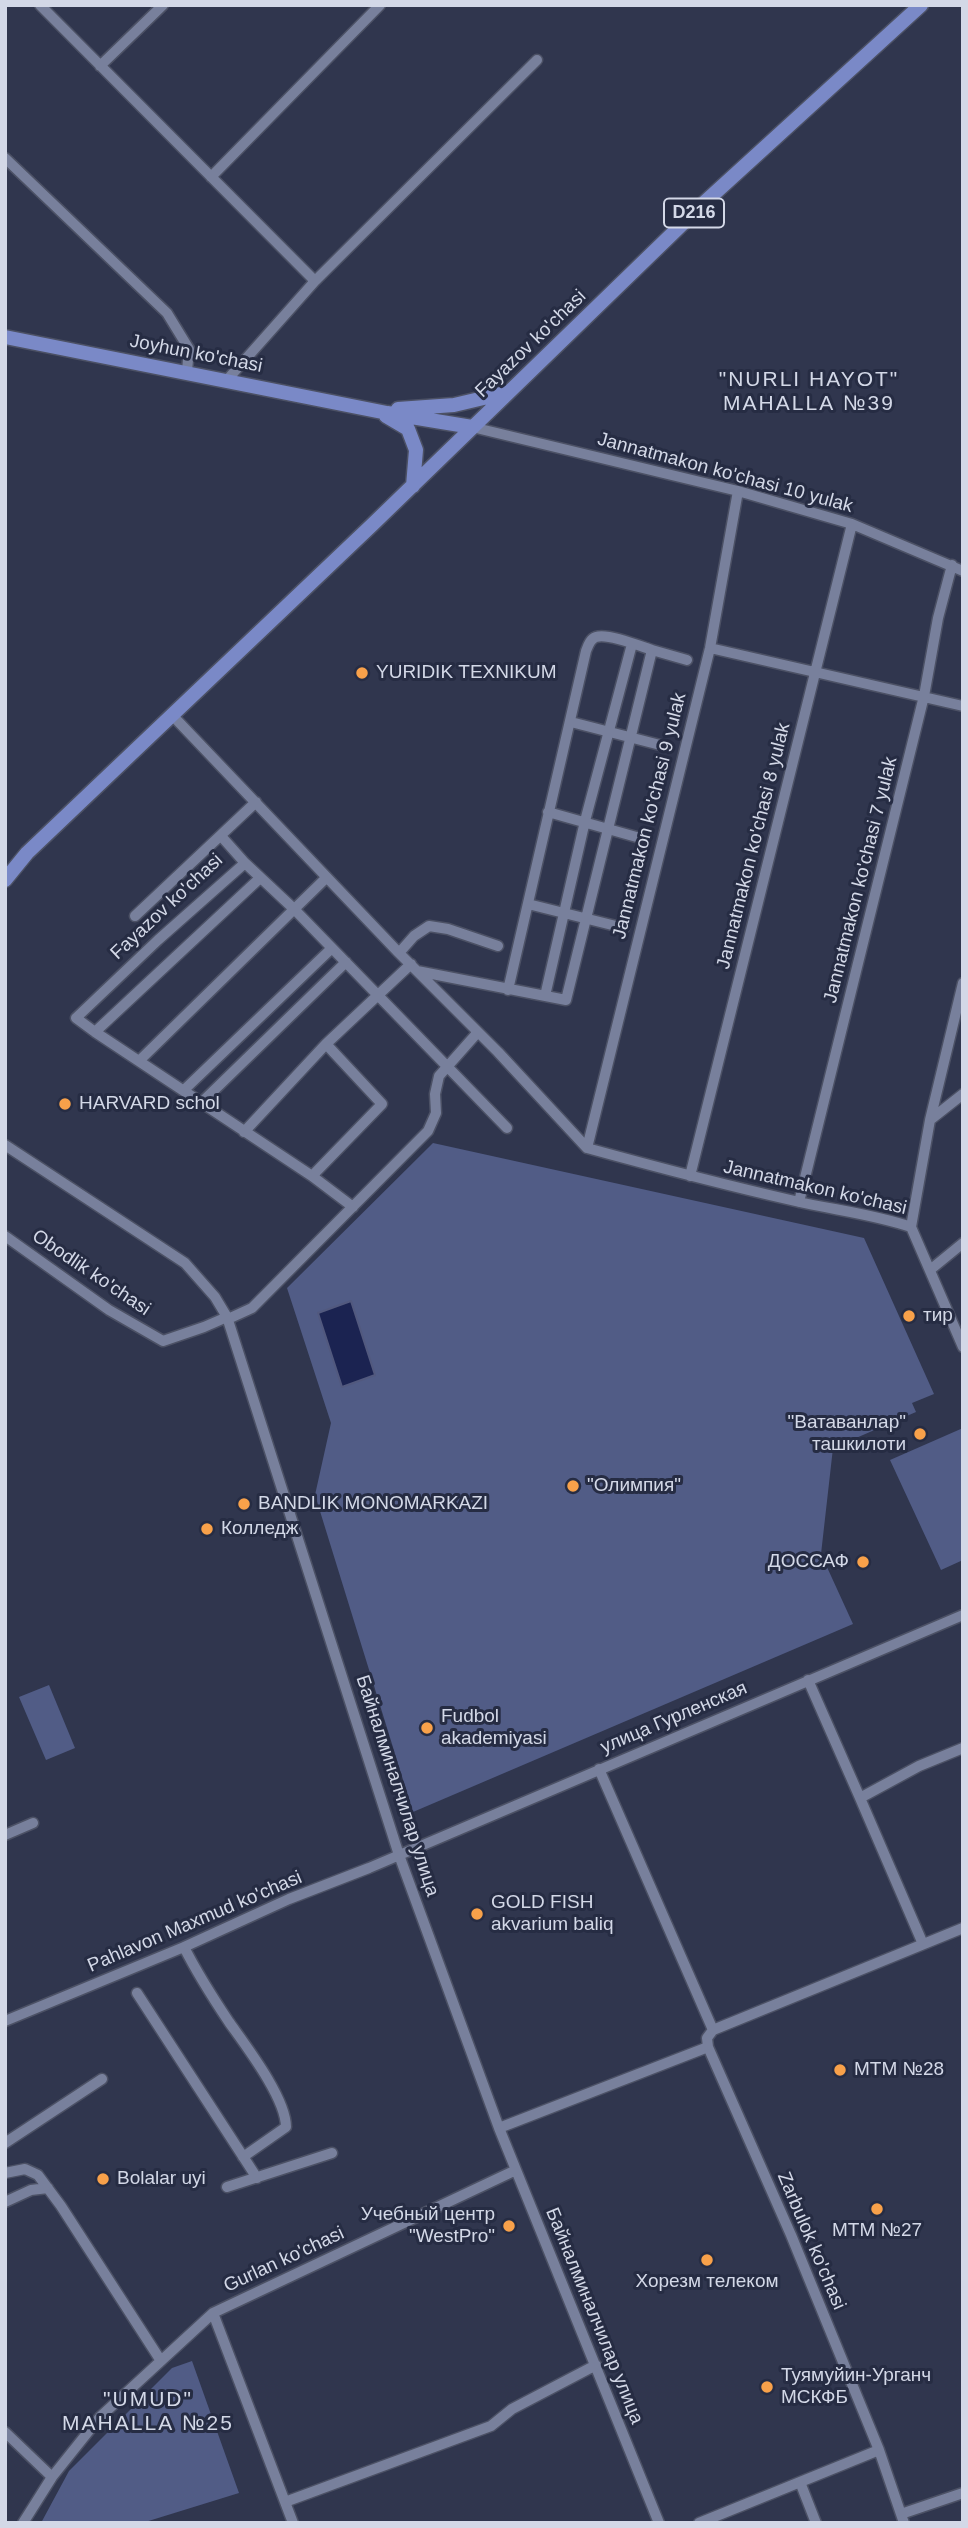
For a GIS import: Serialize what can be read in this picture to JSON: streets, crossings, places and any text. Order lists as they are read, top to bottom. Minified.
{"streets":{"main road":["D216","Fayazov ko'chasi","Joyhun ko'chasi"],"street":["Jannatmakon ko'chasi 10 yulak","Jannatmakon ko'chasi 9 yulak","Jannatmakon ko'chasi 8 yulak","Jannatmakon ko'chasi 7 yulak","Jannatmakon ko'chasi","Obodlik ko'chasi","улица Гурленская","Байналминалчилар улица","Pahlavon Maxmud ko'chasi","Zarbulok ko'chasi","Gurlan ko'chasi"]},"crossings":[["Fayazov ko'chasi","Jannatmakon ko'chasi 10 yulak"],["Jannatmakon ko'chasi 10 yulak","Jannatmakon ko'chasi 9 yulak"],["Jannatmakon ko'chasi 10 yulak","Jannatmakon ko'chasi 8 yulak"],["Jannatmakon ko'chasi 10 yulak","Jannatmakon ko'chasi 7 yulak"],["Jannatmakon ko'chasi 9 yulak","Jannatmakon ko'chasi"],["Jannatmakon ko'chasi 8 yulak","Jannatmakon ko'chasi"],["Jannatmakon ko'chasi 7 yulak","Jannatmakon ko'chasi"],["Obodlik ko'chasi","Байналминалчилар улица"],["улица Гурленская","Байналминалчилар улица"],["улица Гурленская","Pahlavon Maxmud ko'chasi"],["Байналминалчилар улица","Pahlavon Maxmud ko'chasi"],["Байналминалчилар улица","Gurlan ko'chasi"]],"districts":["\"NURLI HAYOT\" MAHALLA №39","\"UMUD\" MAHALLA №25"],"places":["YURIDIK TEXNIKUM","HARVARD schol","тир","\"Ватаванлар\" ташкилоти","\"Олимпия\"","BANDLIK MONOMARKAZI","Колледж","ДОССАФ","Fudbol akademiyasi","GOLD FISH akvarium baliq","MTM №28","Bolalar uyi","MTM №27","Учебный центр \"WestPro\"","Хорезм телеком","Туямуйин-Урганч МСКФБ"]}
